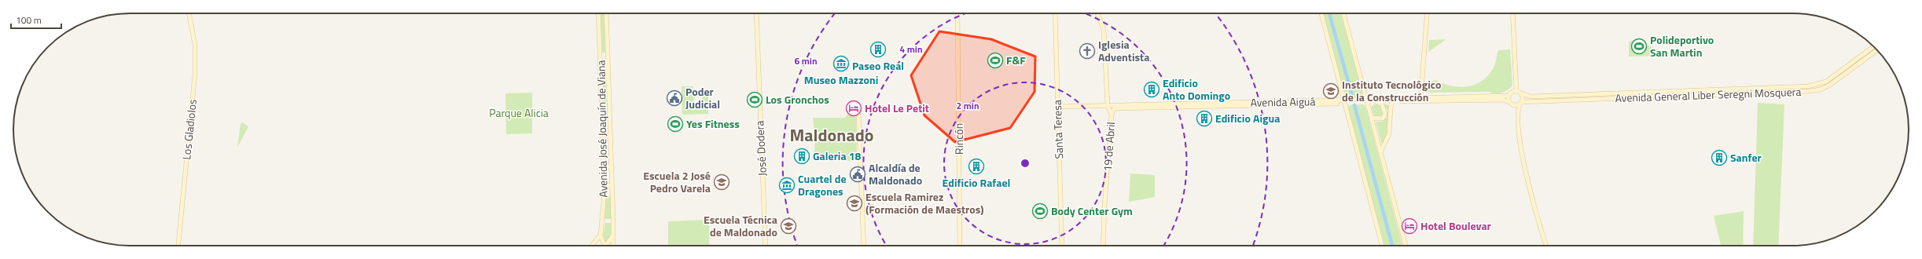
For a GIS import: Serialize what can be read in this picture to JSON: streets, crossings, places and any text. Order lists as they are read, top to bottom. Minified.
{"streets":{"street":["Avenida General Liber Seregni Mosquera","Avenida Aiguá","Avenida José Joaquín de Viana","Los Gladiolos","Santa Teresa","Rincón","19 de Abril","José Dodera"]},"crossings":[["Avenida General Liber Seregni Mosquera","Avenida Aiguá"],["Avenida Aiguá","Santa Teresa"],["Avenida Aiguá","19 de Abril"]],"districts":["Maldonado"],"parks":["Parque Alicia"],"places":{"sports":["Polideportivo San Martin","F&F","Los Gronchos","Yes Fitness","Body Center Gym"],"building":["Paseo Real","Edificio Anto Domingo","Edificio Aigua","Galeria 18","Sanfer","Edificio Rafael"],"church":["Iglesia Adventista"],"museum":["Museo Mazzoni","Cuartel de Dragones"],"school or university":["Instituto Tecnológico de la Construcción","Escuela 2 José Pedro Varela","Escuela Ramirez (Formación de Maestros)","Escuela Técnica de Maldonado"],"public building":["Poder Judicial","Alcaldía de Maldonado"],"hotel":["Hotel Le Petit","Hotel Boulevar"]},"scale_bar":"100 m","rings":["4 min","6 min","2 min"]}
